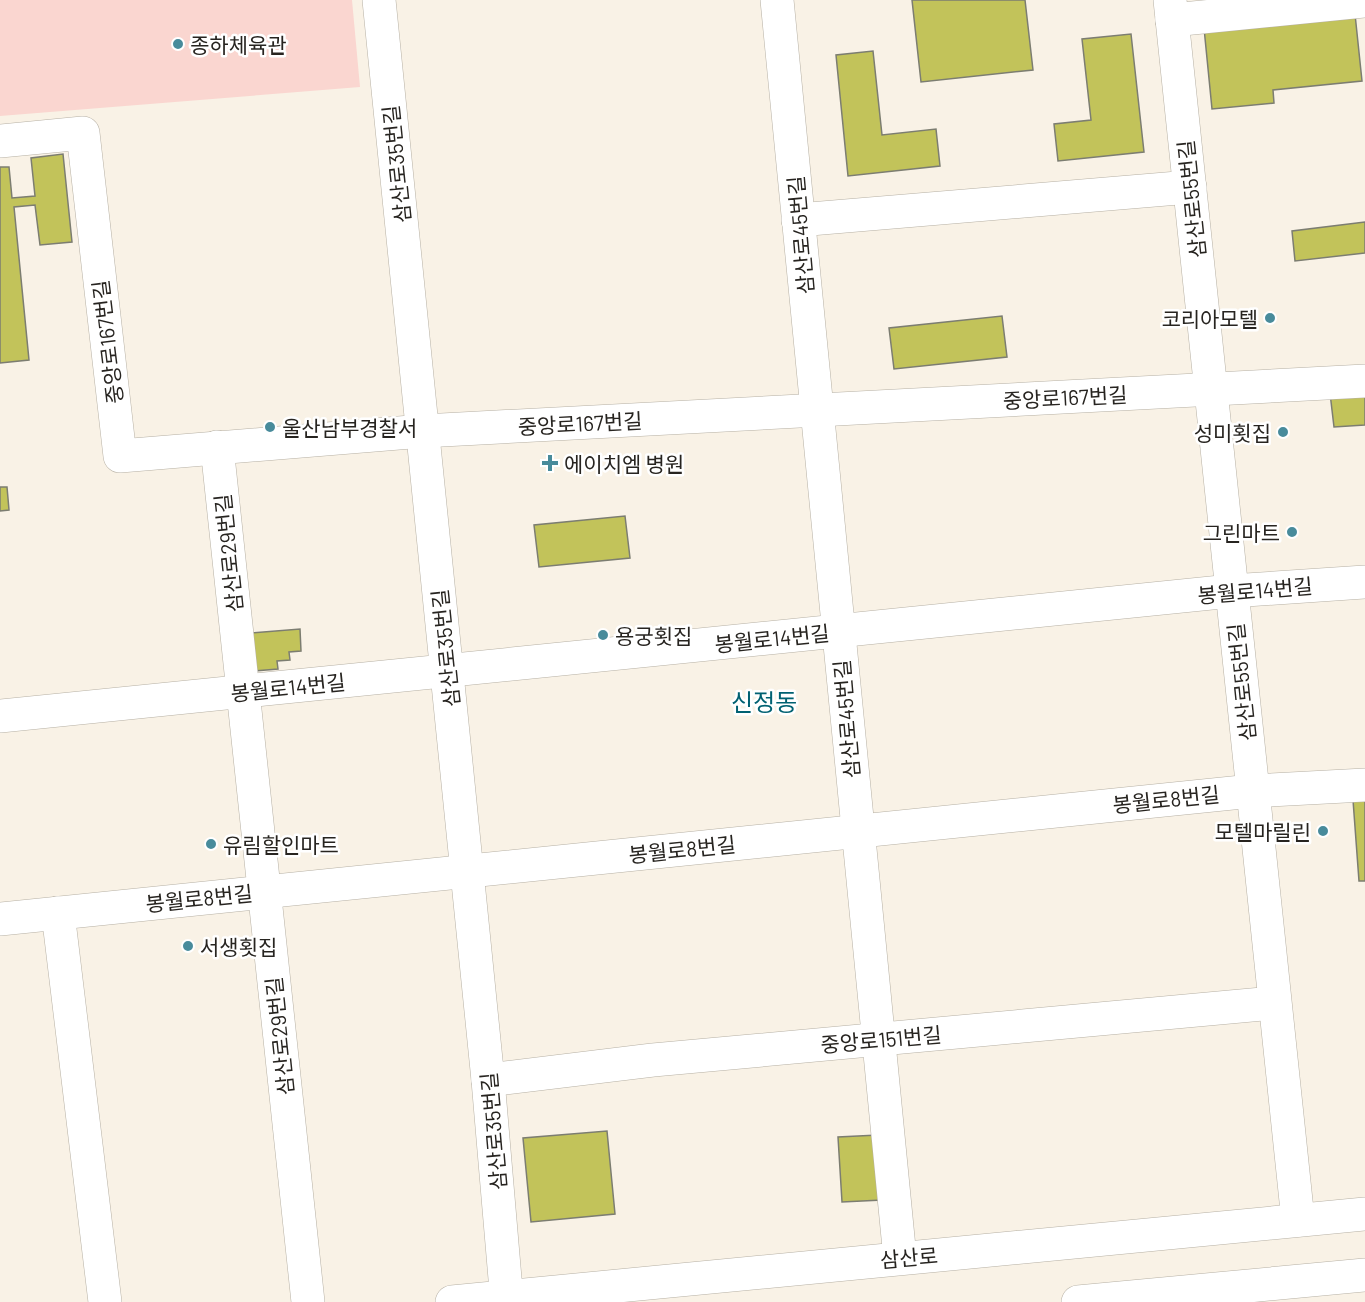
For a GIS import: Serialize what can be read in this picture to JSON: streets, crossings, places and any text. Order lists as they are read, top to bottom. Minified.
{"streets":{"street":["삼산로35번길","삼산로55번길","삼산로45번길","중앙로167번길","삼산로29번길","봉월로14번길","봉월로8번길","중앙로151번길","삼산로"]},"crossings":[["삼산로35번길","중앙로167번길"],["삼산로35번길","봉월로14번길"],["삼산로35번길","봉월로8번길"],["삼산로35번길","중앙로151번길"],["삼산로35번길","삼산로"],["삼산로55번길","중앙로167번길"],["삼산로55번길","봉월로14번길"],["삼산로55번길","봉월로8번길"],["삼산로55번길","중앙로151번길"],["삼산로55번길","삼산로"],["삼산로45번길","중앙로167번길"],["삼산로45번길","봉월로14번길"],["삼산로45번길","봉월로8번길"],["삼산로45번길","중앙로151번길"],["삼산로45번길","삼산로"],["중앙로167번길","삼산로29번길"],["삼산로29번길","봉월로14번길"],["삼산로29번길","봉월로8번길"]],"districts":["신정동"],"places":{"other":["종하체육관","코리아모텔","울산남부경찰서","성미횟집","그린마트","용궁횟집","모텔마릴린","유림할인마트","서생횟집"],"health":["에이치엠 병원"]}}
